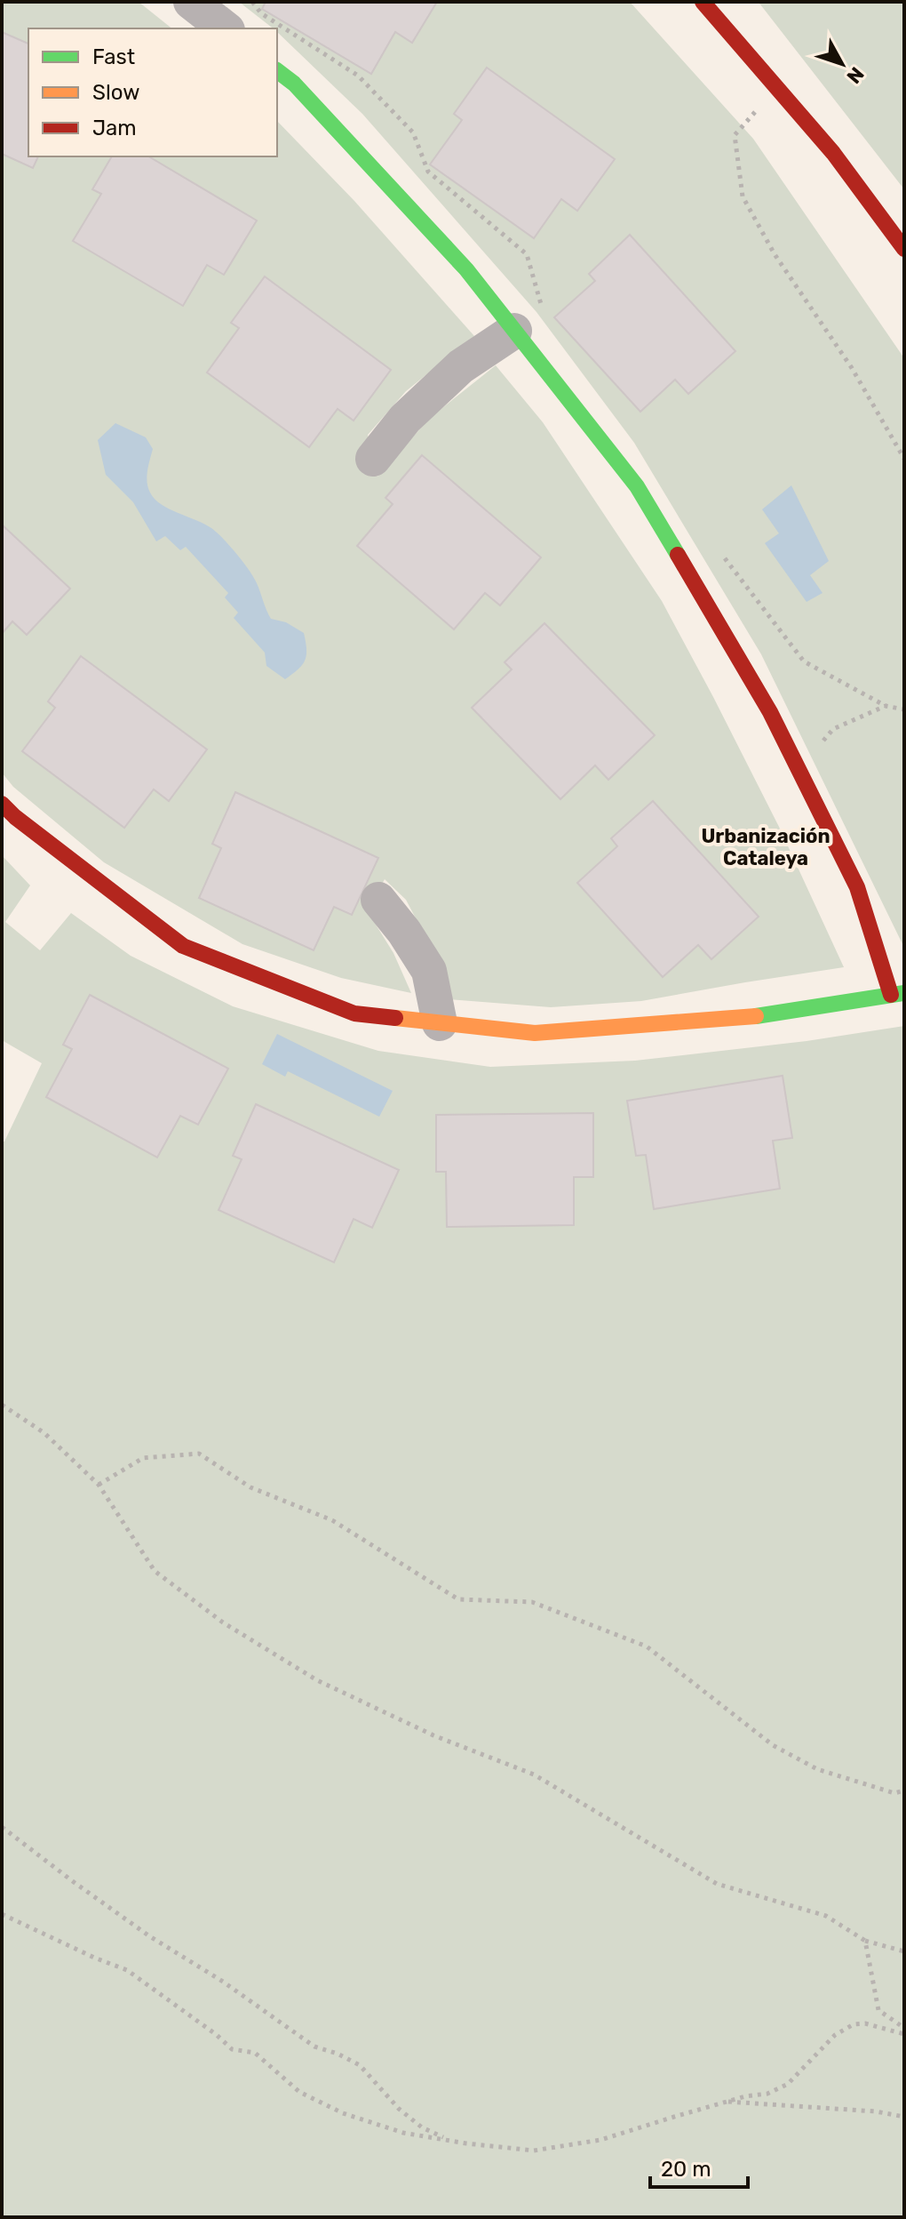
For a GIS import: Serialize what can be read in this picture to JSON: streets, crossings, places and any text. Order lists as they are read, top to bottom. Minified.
{"districts":["Urbanización Cataleya"],"legend":["Fast","Slow","Jam"],"scale_bar":"20 m","north":"bottom right"}
